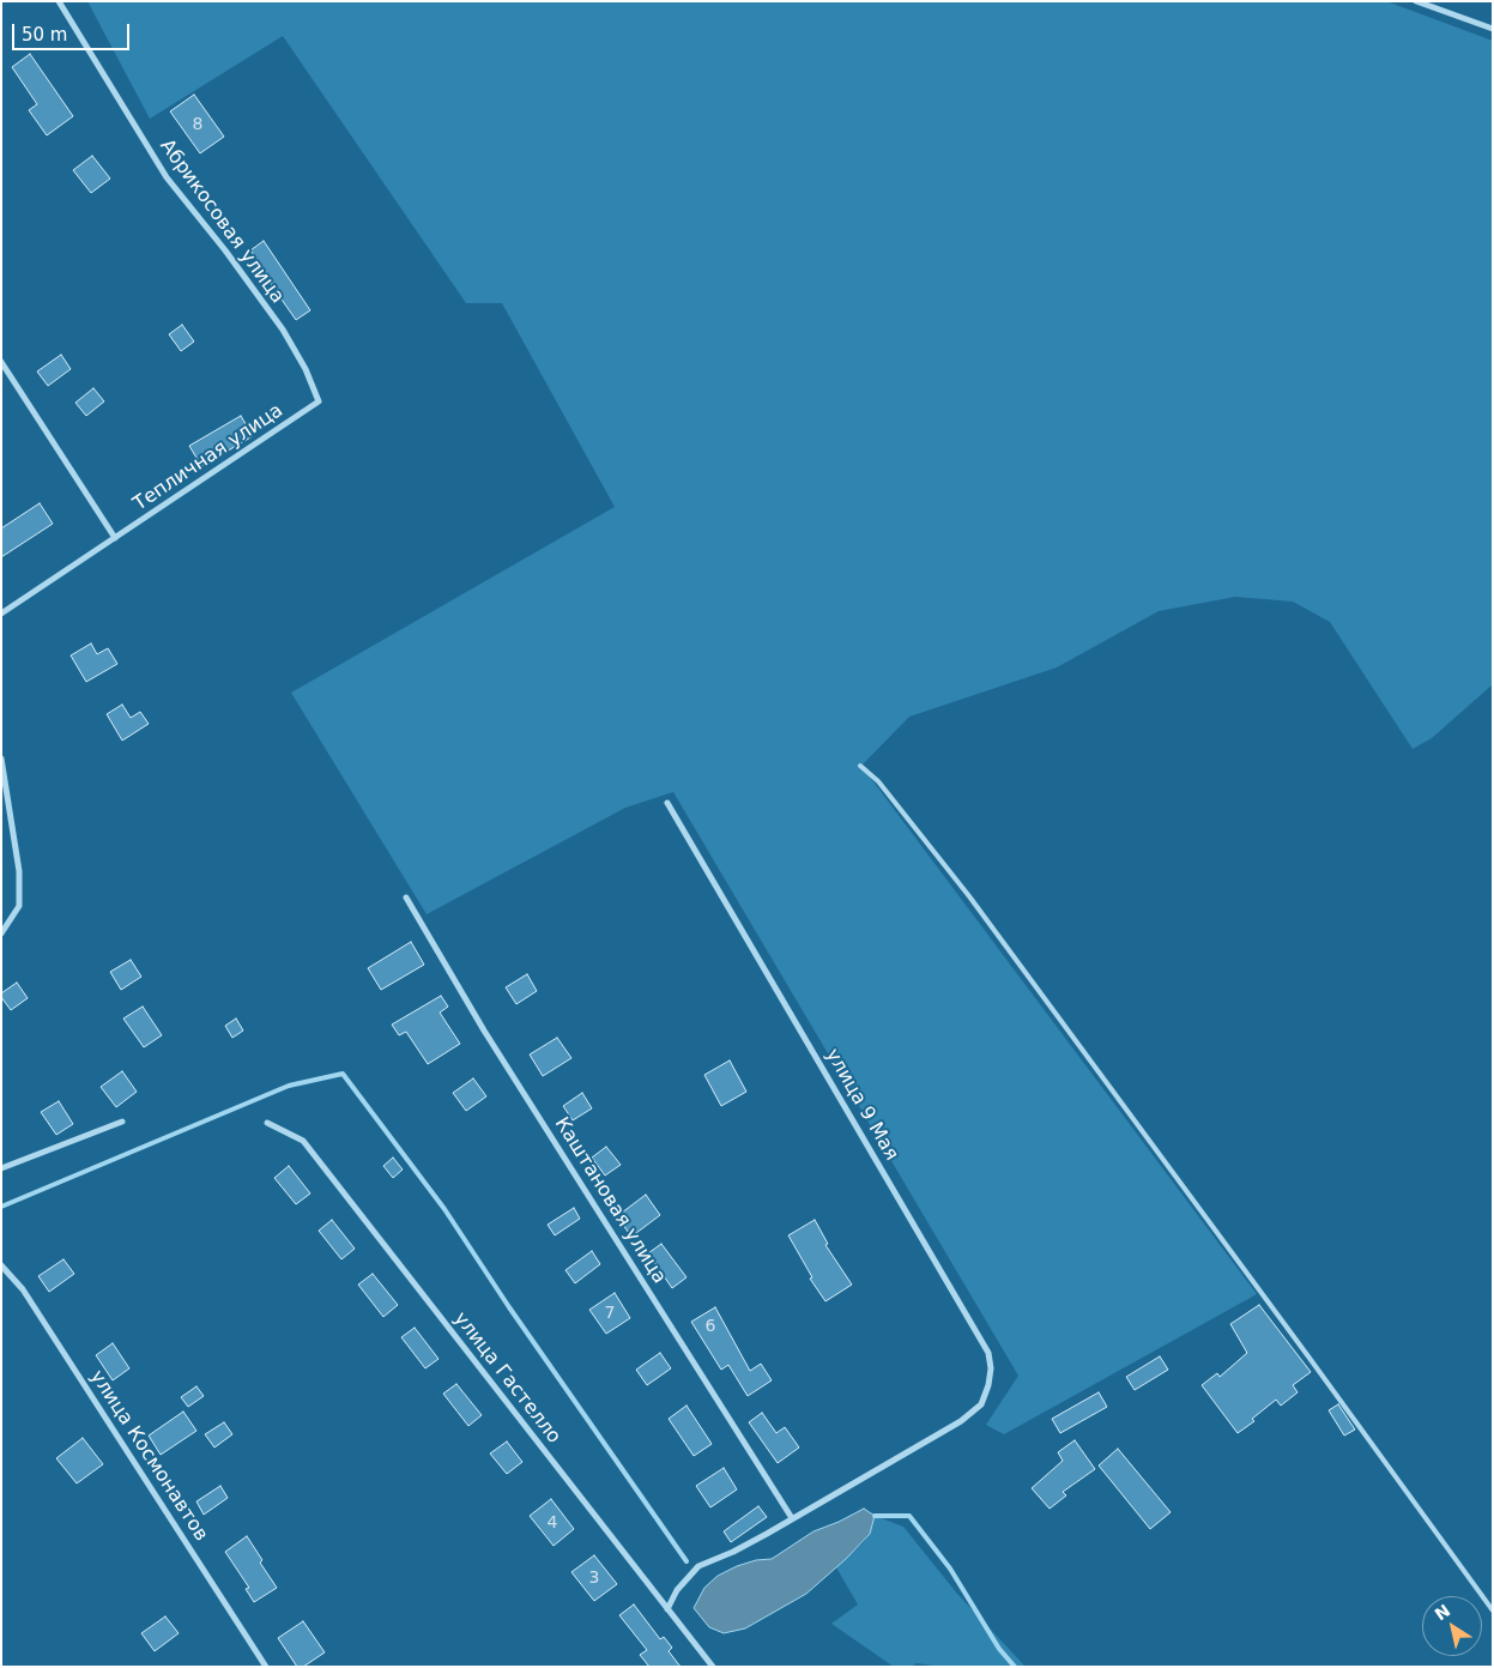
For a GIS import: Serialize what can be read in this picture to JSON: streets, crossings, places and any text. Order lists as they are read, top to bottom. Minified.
{"streets":{"street":["Абрикосовая улица","Тепличная улица","улица 9 Мая","Каштановая улица","улица Гастелло","улица Космонавтов"]},"crossings":[["Абрикосовая улица","Тепличная улица"],["улица 9 Мая","Каштановая улица"],["улица 9 Мая","улица Гастелло"]],"house_numbers":["8","7","6","4","3"],"scale_bar":"50 m","north":"top left"}
